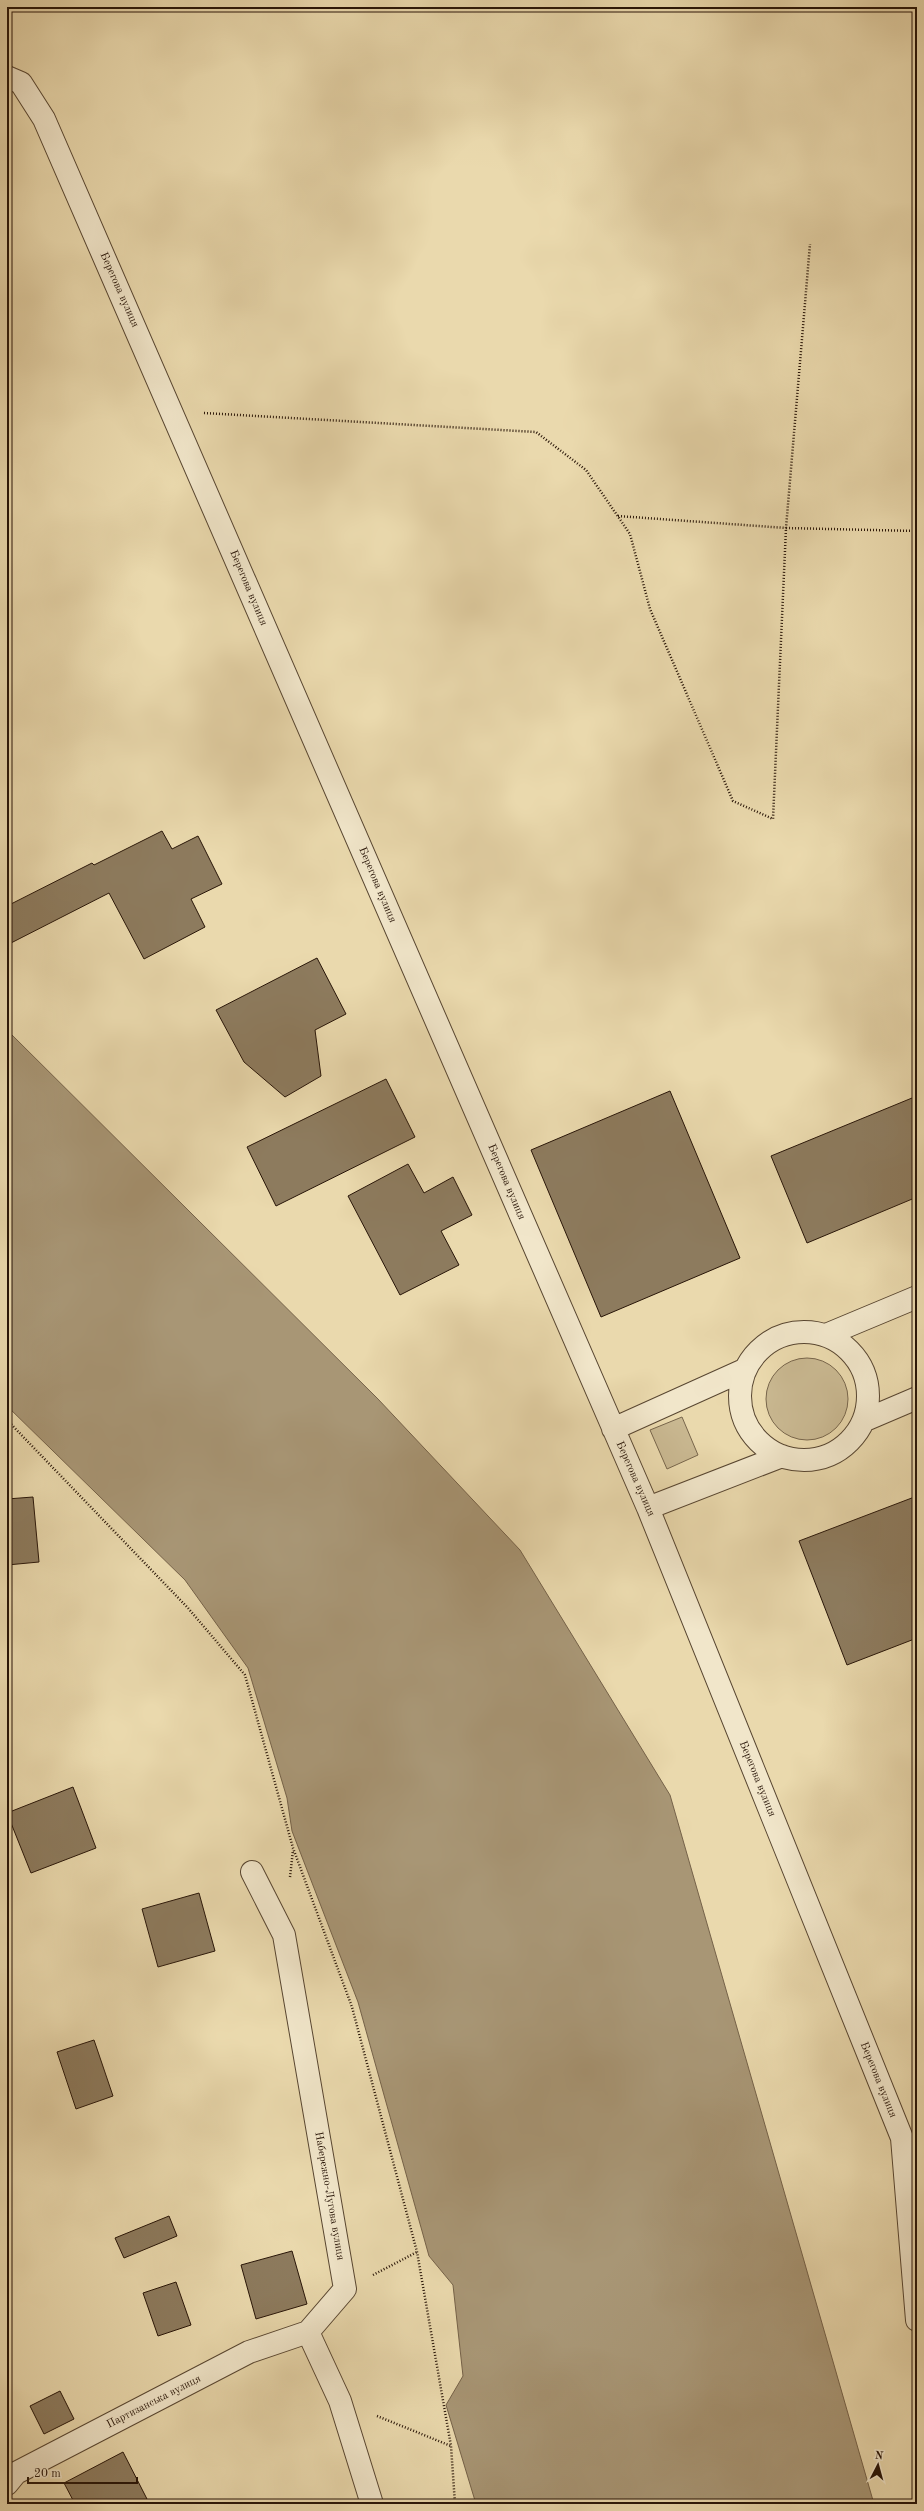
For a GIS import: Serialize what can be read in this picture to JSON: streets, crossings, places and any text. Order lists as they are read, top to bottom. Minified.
{"streets":{"street":["Берегова вулиця","Набережно-Лугова вулиця","Партизанська вулиця"]},"scale_bar":"20 m","north":"top"}
